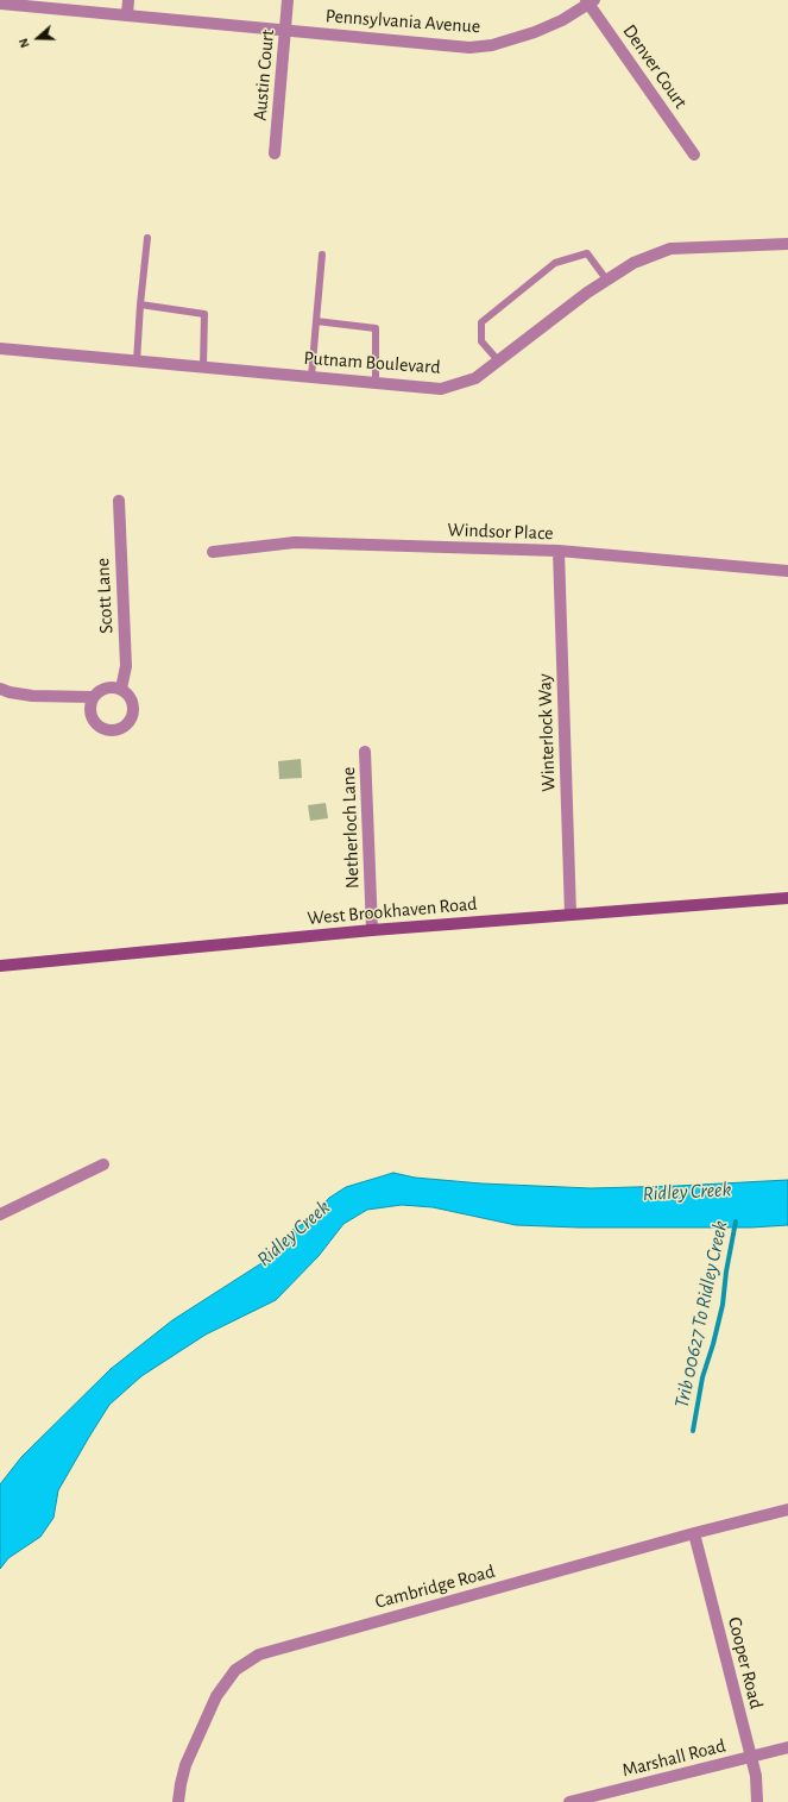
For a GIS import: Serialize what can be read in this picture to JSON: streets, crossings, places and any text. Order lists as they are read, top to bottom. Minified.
{"streets":{"street":["Pennsylvania Avenue","Denver Court","Austin Court","Putnam Boulevard","Windsor Place","Scott Lane","Winterlock Way","Netherloch Lane","West Brookhaven Road","Cambridge Road","Cooper Road","Marshall Road"]},"crossings":[["Pennsylvania Avenue","Denver Court"],["Pennsylvania Avenue","Austin Court"],["Windsor Place","Winterlock Way"],["Winterlock Way","West Brookhaven Road"],["Netherloch Lane","West Brookhaven Road"],["Cambridge Road","Cooper Road"],["Cooper Road","Marshall Road"]],"water":["Ridley Creek","Trib 00627 To Ridley Creek"],"north":"left"}
